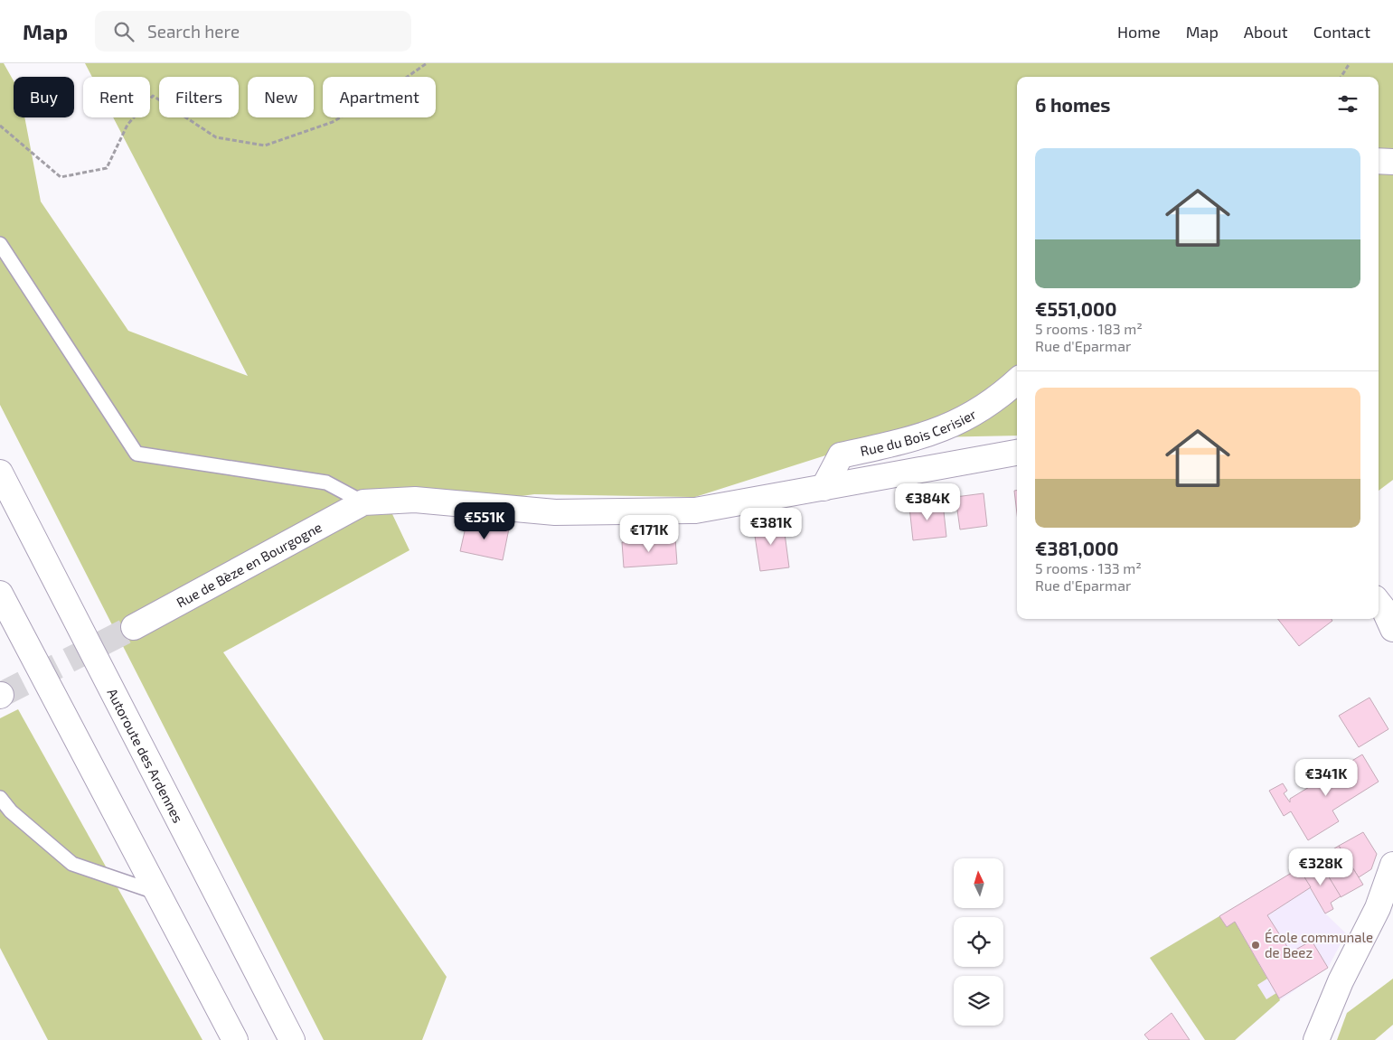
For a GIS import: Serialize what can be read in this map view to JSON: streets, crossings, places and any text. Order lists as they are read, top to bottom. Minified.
{"streets":{"main road":["Rue du Bois Cerisier","Rue de Bèze en Bourgogne","Autoroute des Ardennes"]},"places":["École communale de Beez"],"north":"top","page":{"header":"Map","search":"Search here","nav":["Home","Map","About","Contact"],"chip":["Buy","Rent","Filters","New","Apartment"],"heading":"6 homes","list":[{"name":"€551,000","note":"5 rooms · 183 m² · Rue d'Eparmar"},{"name":"€381,000","note":"5 rooms · 133 m² · Rue d'Eparmar"}],"price":["€384K","€551K","€381K","€171K","€341K","€328K"]}}
